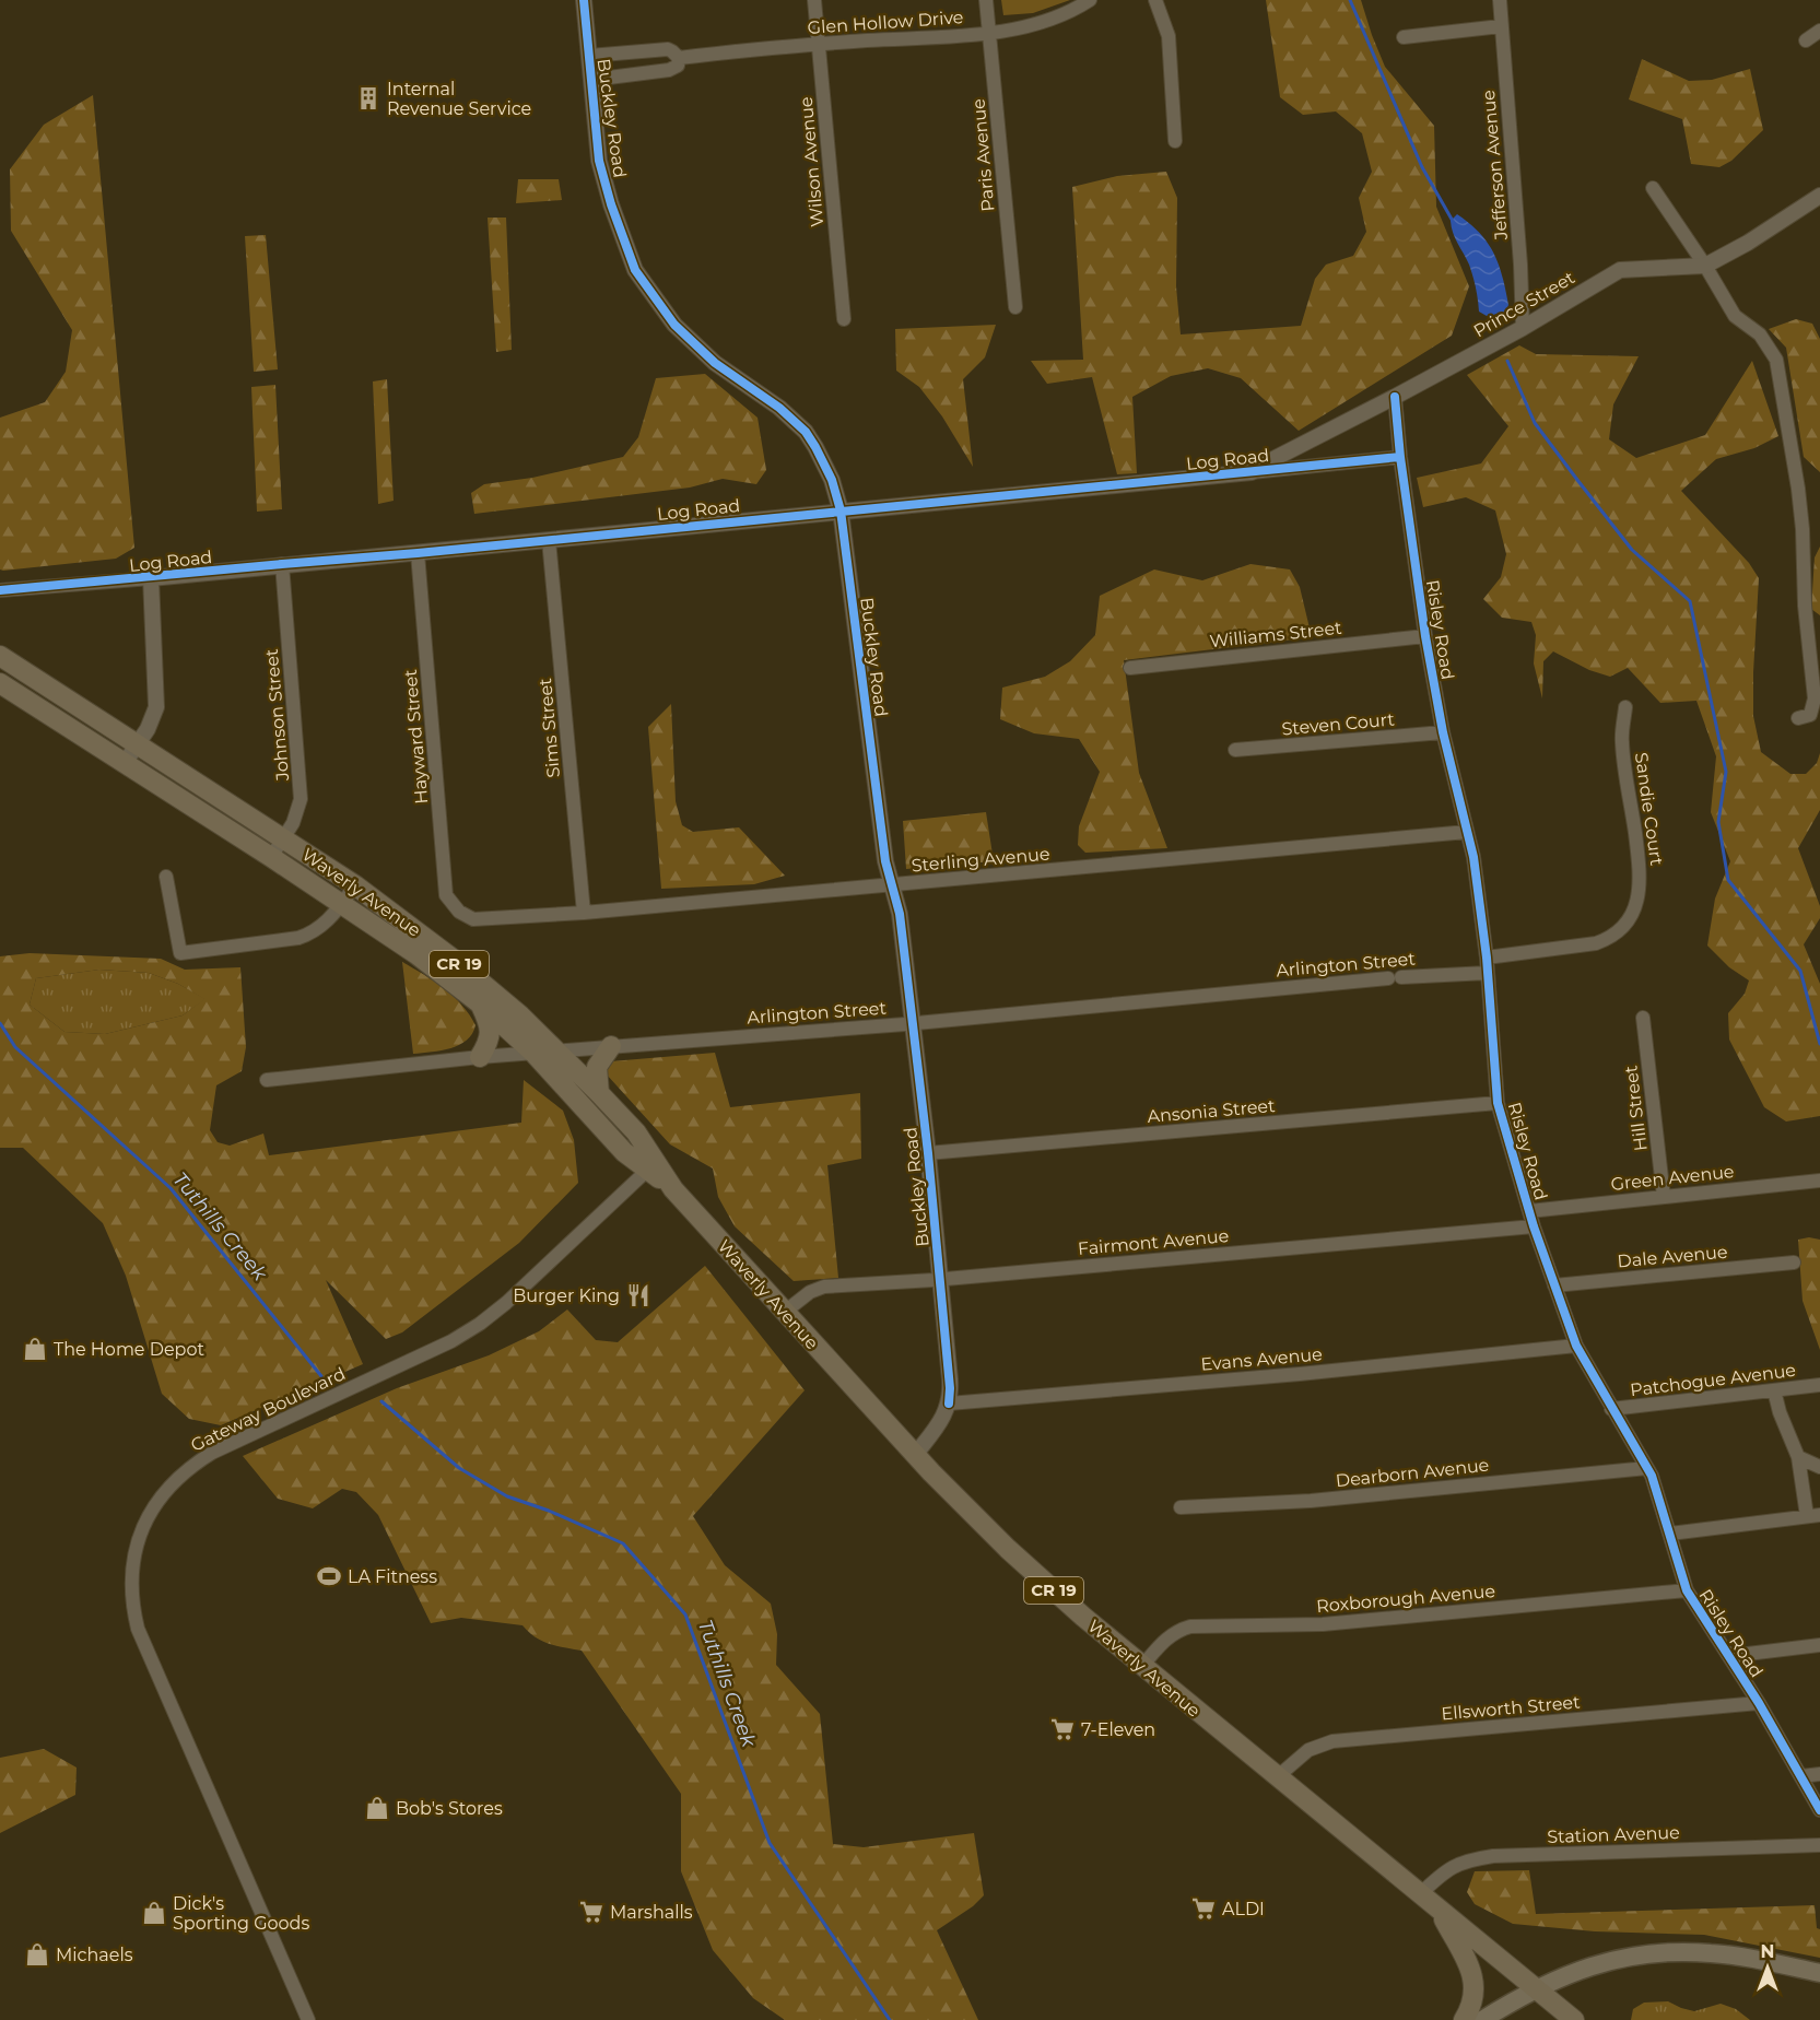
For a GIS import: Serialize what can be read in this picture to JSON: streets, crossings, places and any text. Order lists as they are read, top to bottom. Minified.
{"streets":{"main road":["Waverly Avenue","CR 19"],"street":["Glen Hollow Drive","Buckley Road","Paris Avenue","Wilson Avenue","Jefferson Avenue","Prince Street","Log Road","Risley Road","Williams Street","Johnson Street","Steven Court","Sims Street","Hayward Street","Sandie Court","Sterling Avenue","Arlington Street","Hill Street","Ansonia Street","Green Avenue","Fairmont Avenue","Dale Avenue","Evans Avenue","Patchogue Avenue","Gateway Boulevard","Dearborn Avenue","Roxborough Avenue","Ellsworth Street","Station Avenue"]},"crossings":[["Glen Hollow Drive","Buckley Road"],["Glen Hollow Drive","Paris Avenue"],["Glen Hollow Drive","Wilson Avenue"],["Buckley Road","Log Road"],["Buckley Road","Sterling Avenue"],["Buckley Road","Arlington Street"],["Buckley Road","Ansonia Street"],["Buckley Road","Fairmont Avenue"],["Buckley Road","Evans Avenue"],["Jefferson Avenue","Prince Street"],["Prince Street","Log Road"],["Prince Street","Risley Road"],["Log Road","Risley Road"],["Log Road","Johnson Street"],["Log Road","Sims Street"],["Log Road","Hayward Street"],["Risley Road","Williams Street"],["Risley Road","Steven Court"],["Risley Road","Sandie Court"],["Risley Road","Sterling Avenue"],["Risley Road","Arlington Street"],["Risley Road","Ansonia Street"],["Risley Road","Green Avenue"],["Risley Road","Fairmont Avenue"],["Risley Road","Dale Avenue"],["Risley Road","Evans Avenue"],["Risley Road","Patchogue Avenue"],["Risley Road","Dearborn Avenue"],["Risley Road","Roxborough Avenue"],["Risley Road","Ellsworth Street"],["Johnson Street","Waverly Avenue"],["Sims Street","Sterling Avenue"],["Hayward Street","Sterling Avenue"],["Waverly Avenue","Arlington Street"],["Waverly Avenue","Fairmont Avenue"],["Waverly Avenue","Gateway Boulevard"],["Waverly Avenue","Roxborough Avenue"],["Waverly Avenue","Ellsworth Street"],["Waverly Avenue","Station Avenue"],["Hill Street","Green Avenue"]],"water":["Tuthills Creek"],"places":{"building":["Internal Revenue Service"],"restaurant":["Burger King"],"shop":["The Home Depot","Bob's Stores","Dick's Sporting Goods","Michaels"],"sports":["LA Fitness"],"supermarket":["7-Eleven","ALDI","Marshalls"]},"north":"top"}
